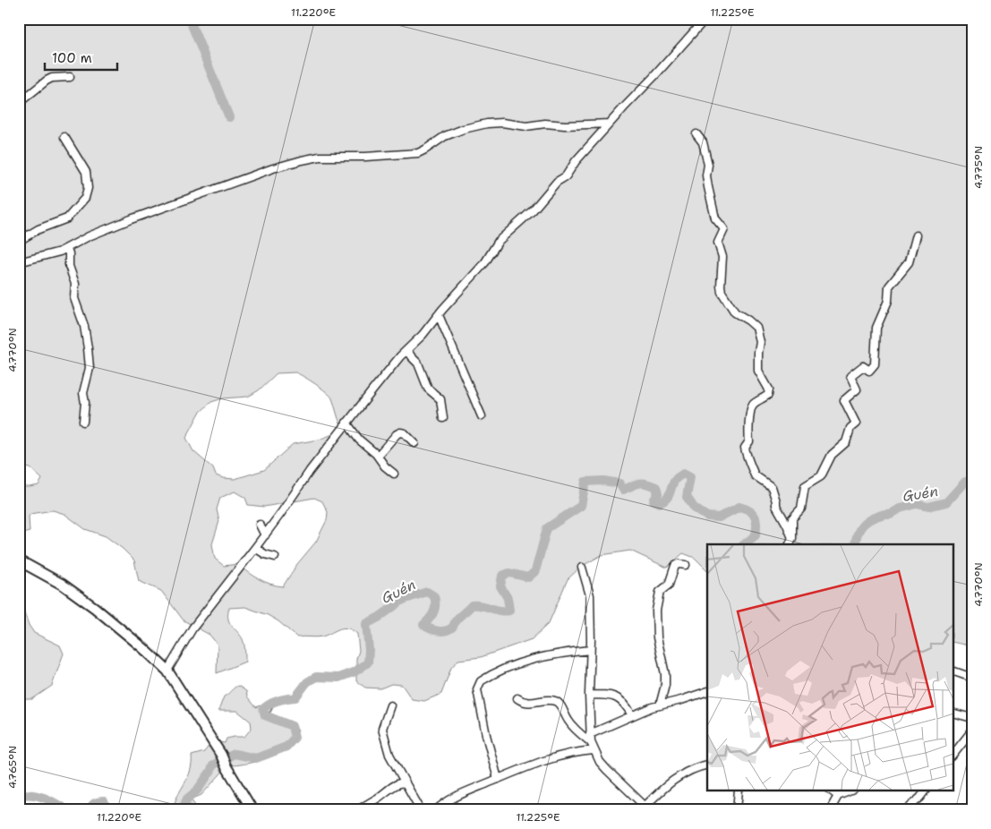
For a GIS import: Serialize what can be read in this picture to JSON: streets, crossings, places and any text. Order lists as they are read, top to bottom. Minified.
{"water":["Guén"],"scale_bar":"100 m","coordinates":["11.220°E","11.225°E","4.775°N","4.770°N","4.765°N"]}
